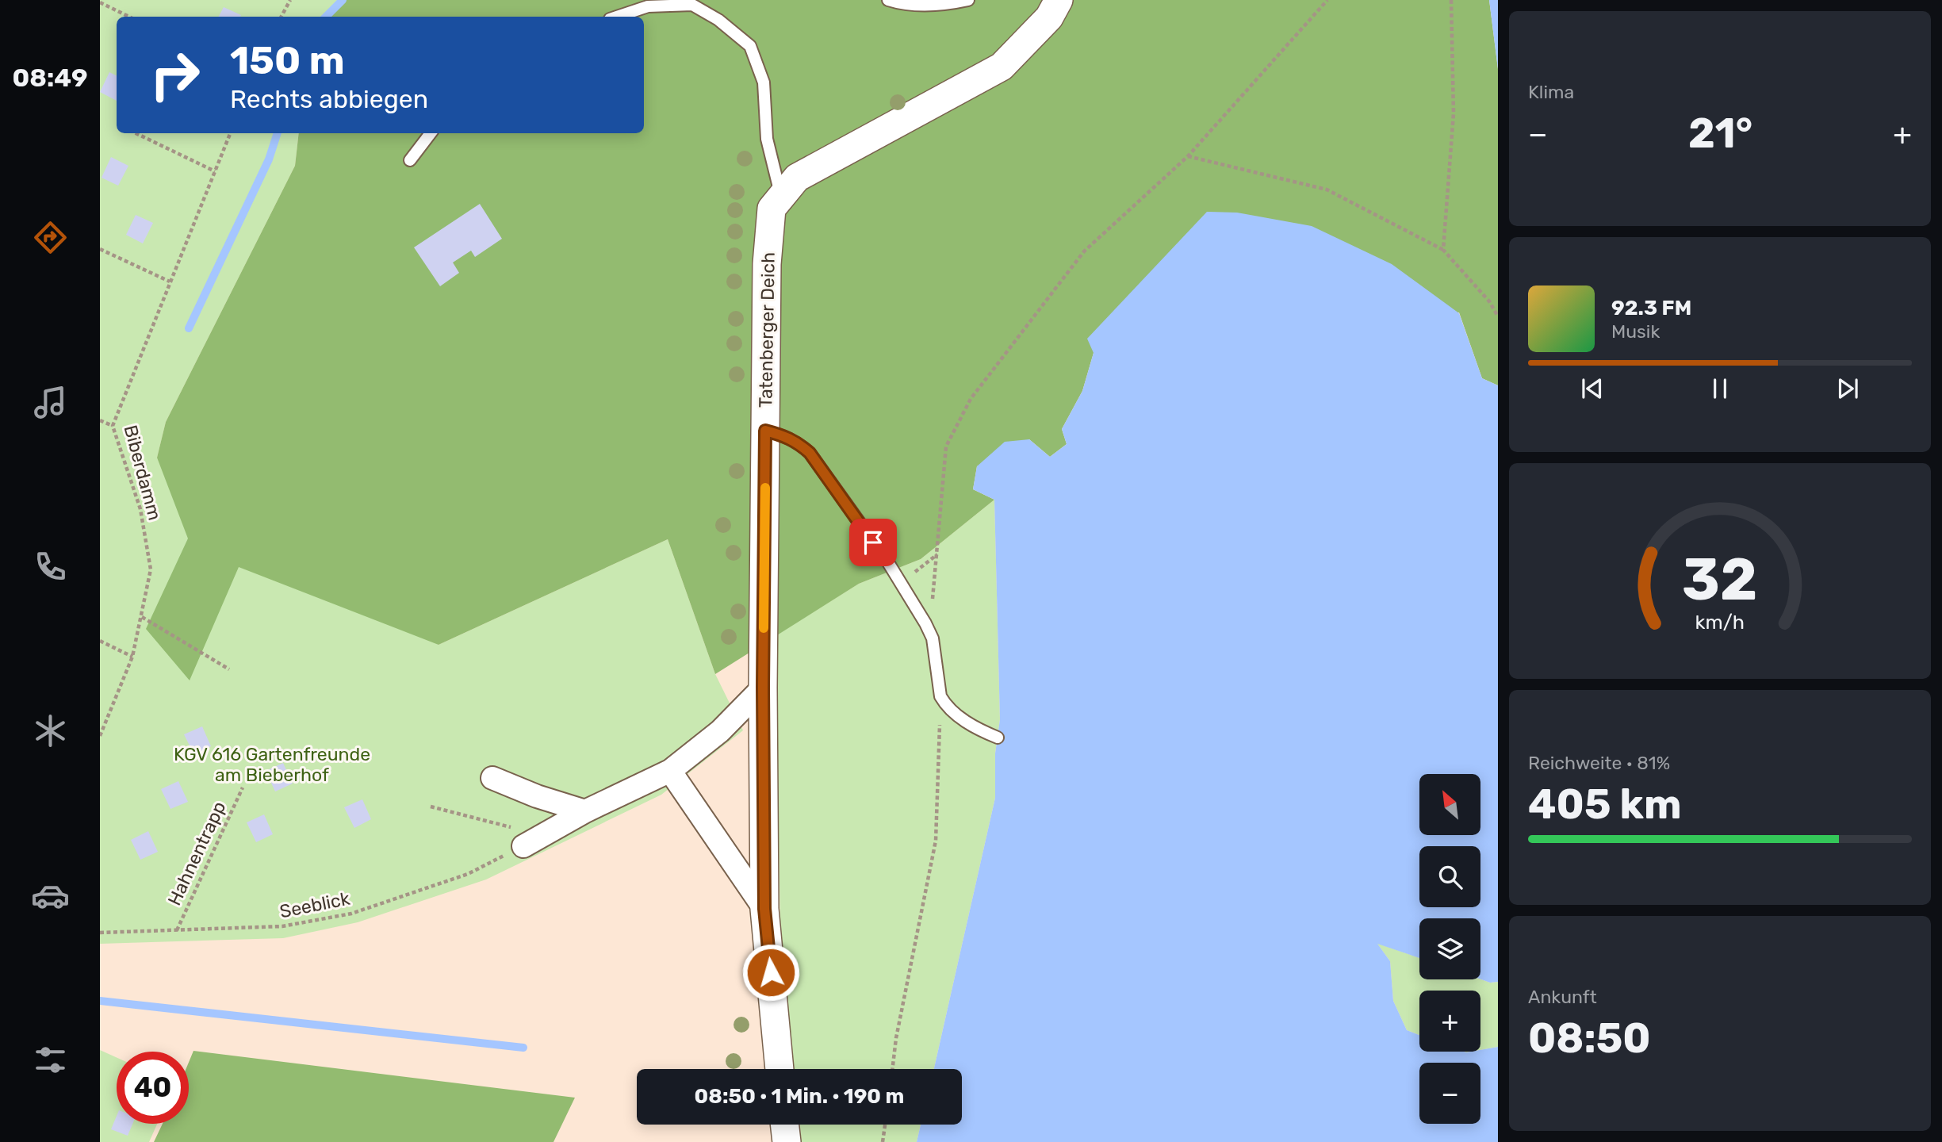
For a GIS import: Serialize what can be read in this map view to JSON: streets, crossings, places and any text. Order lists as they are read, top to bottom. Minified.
{"streets":{"street":["Tatenberger Deich"],"path":["Biberdamm","Hahnentrapp","Seeblick"]},"crossings":[["Hahnentrapp","Seeblick"]],"parks":["KGV 616 Gartenfreunde am Bieberhof"],"north":"top left","page":{"tabs":"08:49","tile":["Klima",["Reichweite · 81%","405 km"],["Ankunft","08:50"]],"turn":["150 m","Rechts abbiegen"],"heat":["−","21°","+"],"song":["92.3 FM","Musik"],"map_buttons":["+","−"],"limit":"40","trip":"08:50 · 1 Min. · 190 m","gauge":["32","km/h"]}}
